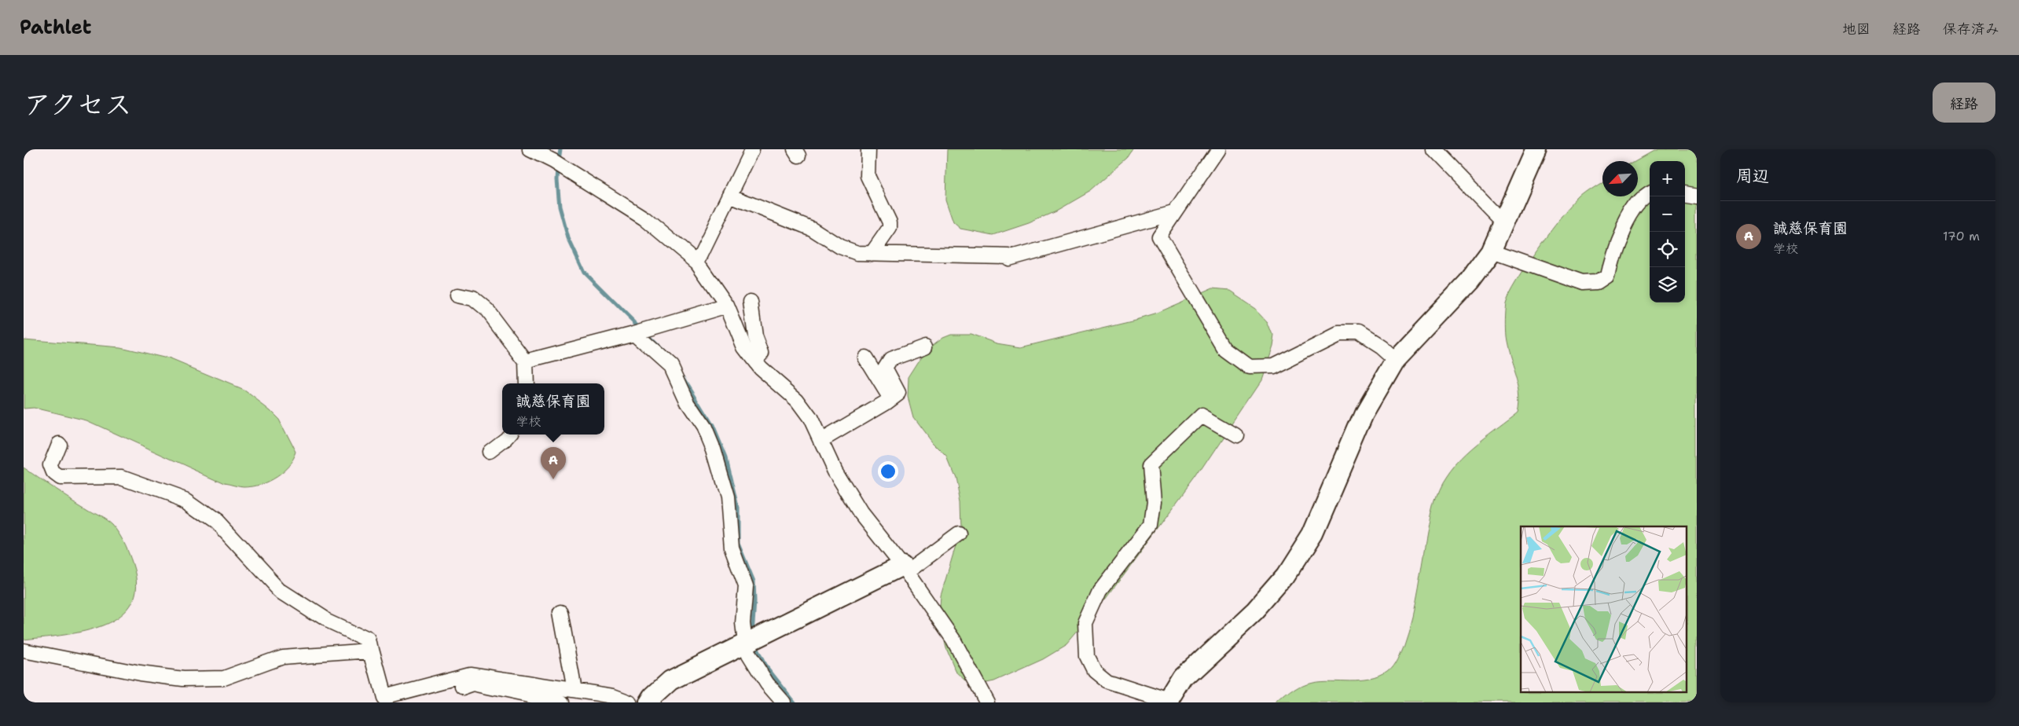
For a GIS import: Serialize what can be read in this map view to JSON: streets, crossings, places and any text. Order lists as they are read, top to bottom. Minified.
{"north":"bottom left","page":{"header":"Pathlet","nav":["地図","経路","保存済み"],"title":"アクセス","buttons":"経路","heading":"周辺","map_buttons":["+","−"],"list":[{"mark":"A","name":"誠慈保育園","note":"学校","value":"170 m"}],"popup":["誠慈保育園","学校"],"pins":"A"}}
